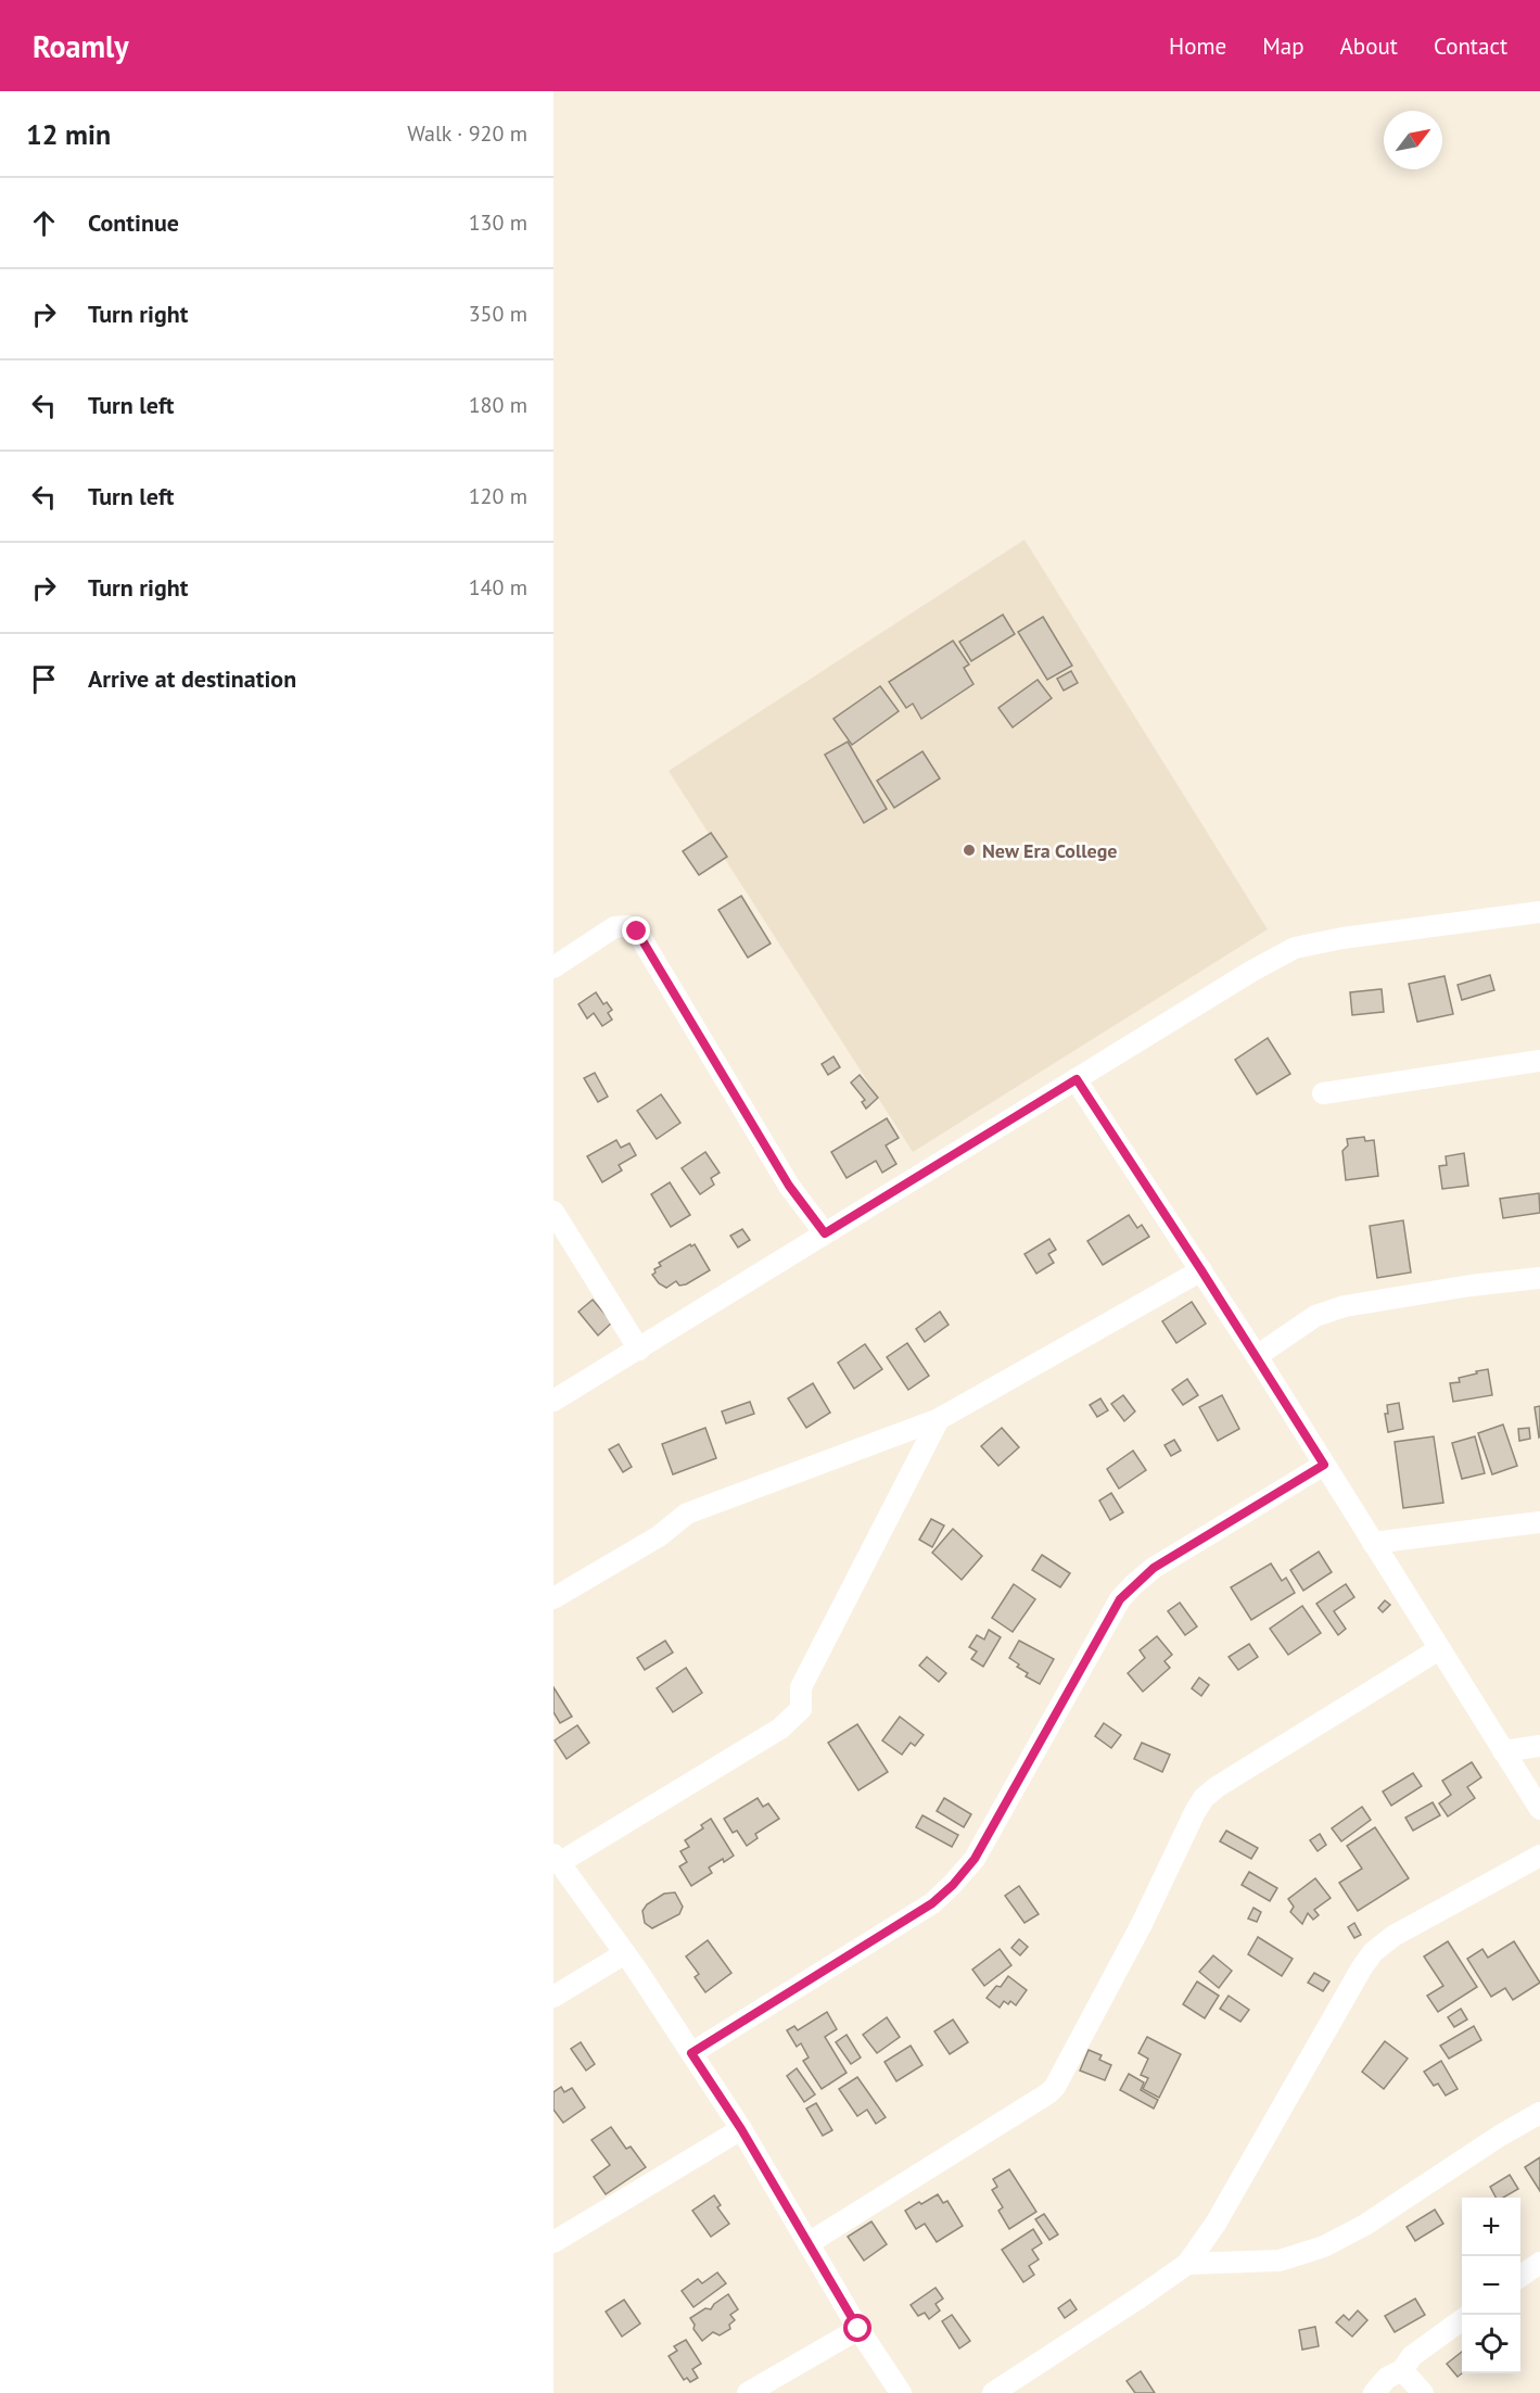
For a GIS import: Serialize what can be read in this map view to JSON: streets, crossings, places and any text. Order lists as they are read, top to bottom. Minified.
{"places":["New Era College"],"north":"top right","page":{"header":"Roamly","nav":["Home","Map","About","Contact"],"heading":["12 min","Walk · 920 m"],"list":[["Continue","130 m"],["Turn right","350 m"],["Turn left","180 m"],["Turn left","120 m"],["Turn right","140 m"],"Arrive at destination"],"map_buttons":["+","−"]}}
